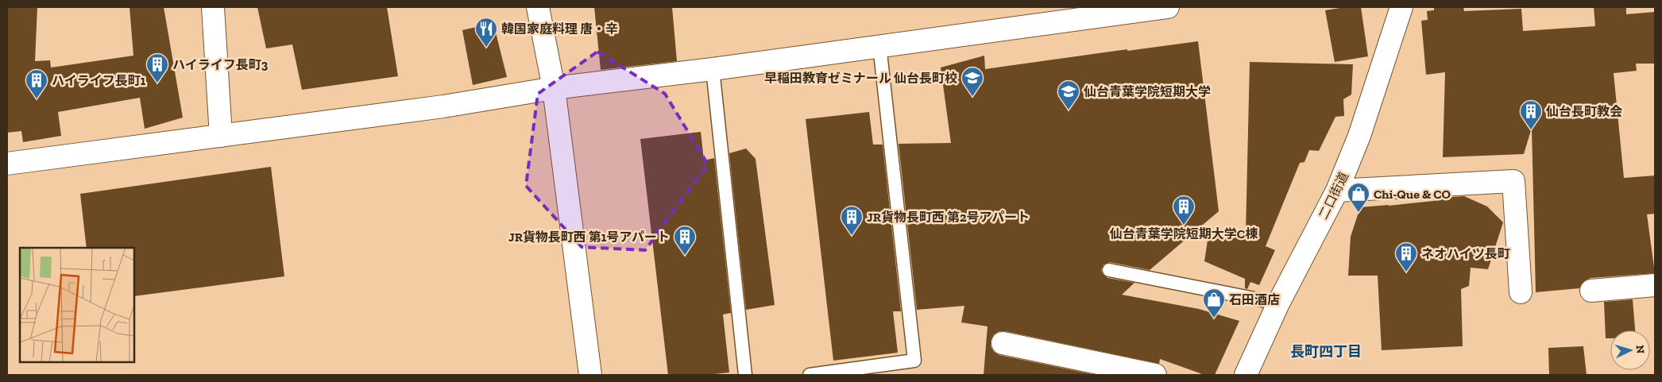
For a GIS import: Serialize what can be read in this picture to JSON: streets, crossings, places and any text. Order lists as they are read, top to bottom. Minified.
{"streets":{"street":["二口街道"]},"districts":["長町四丁目"],"places":{"restaurant":["韓国家庭料理 唐・辛"],"building":["ハイライフ長町3","ハイライフ長町1","仙台長町教会","仙台青葉学院短期大学C棟","JR貨物長町西 第2号アパート","JR貨物長町西 第1号アパート","ネオハイツ長町"],"school or university":["早稲田教育ゼミナール 仙台長町校","仙台青葉学院短期大学"],"shop":["Chi-Que & CO","石田酒店"]},"north":"right"}
